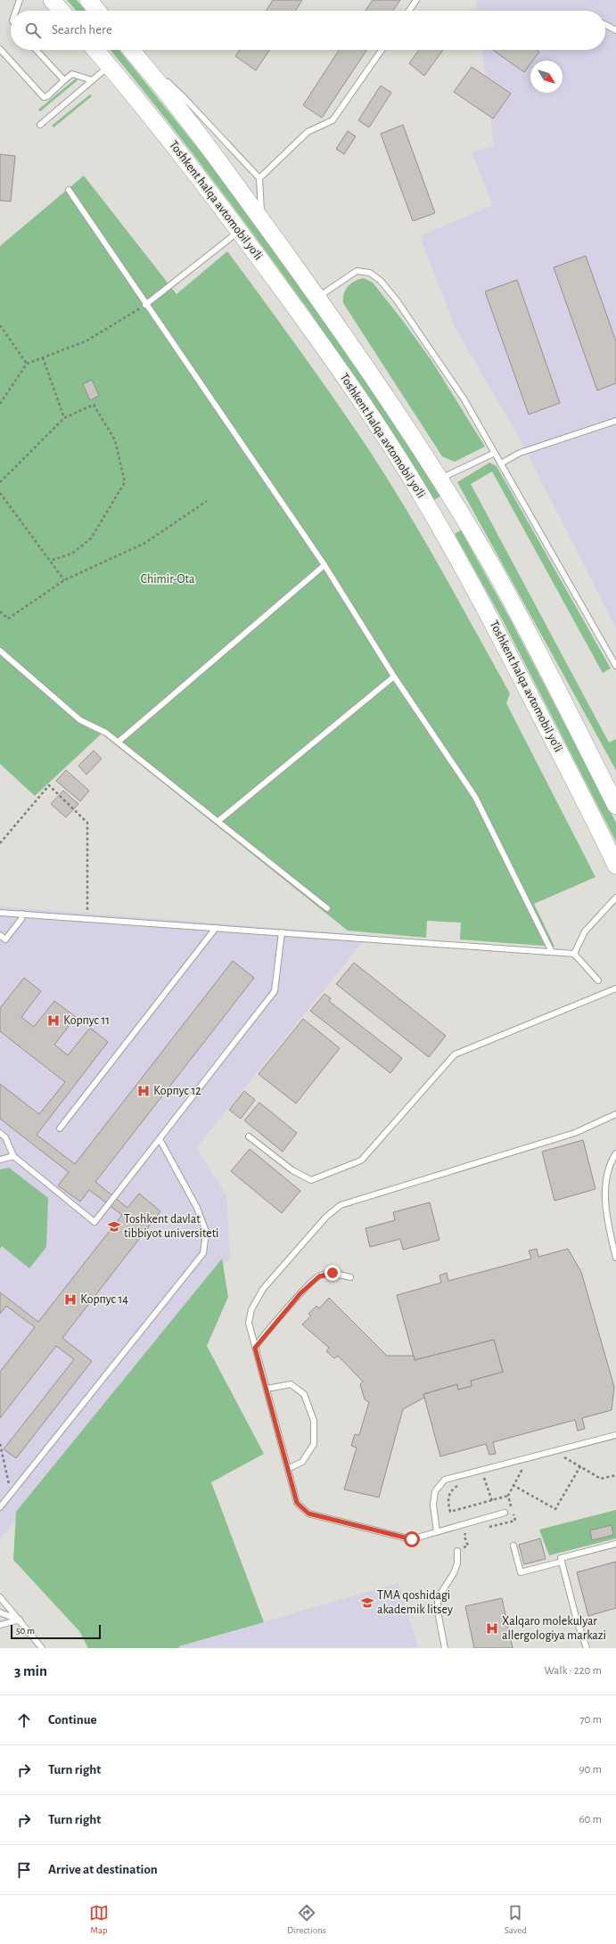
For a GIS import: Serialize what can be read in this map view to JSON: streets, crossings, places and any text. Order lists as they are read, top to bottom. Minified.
{"streets":{"highway":["Toshkent halqa avtomobil yo'li"]},"parks":["Chimir-Ota"],"places":{"hospital":["Корпус 11","Корпус 12","Корпус 14","Xalqaro molekulyar allergologiya markazi"],"school or university":["Toshkent davlat tibbiyot universiteti","TMA qoshidagi akademik litsey"]},"scale_bar":"50 m","north":"bottom right","page":{"search":"Search here","scale":"50 m","heading":["3 min","Walk · 220 m"],"list":[["Continue","70 m"],["Turn right","90 m"],["Turn right","60 m"],"Arrive at destination"],"nav":["Map","Directions","Saved"]}}
